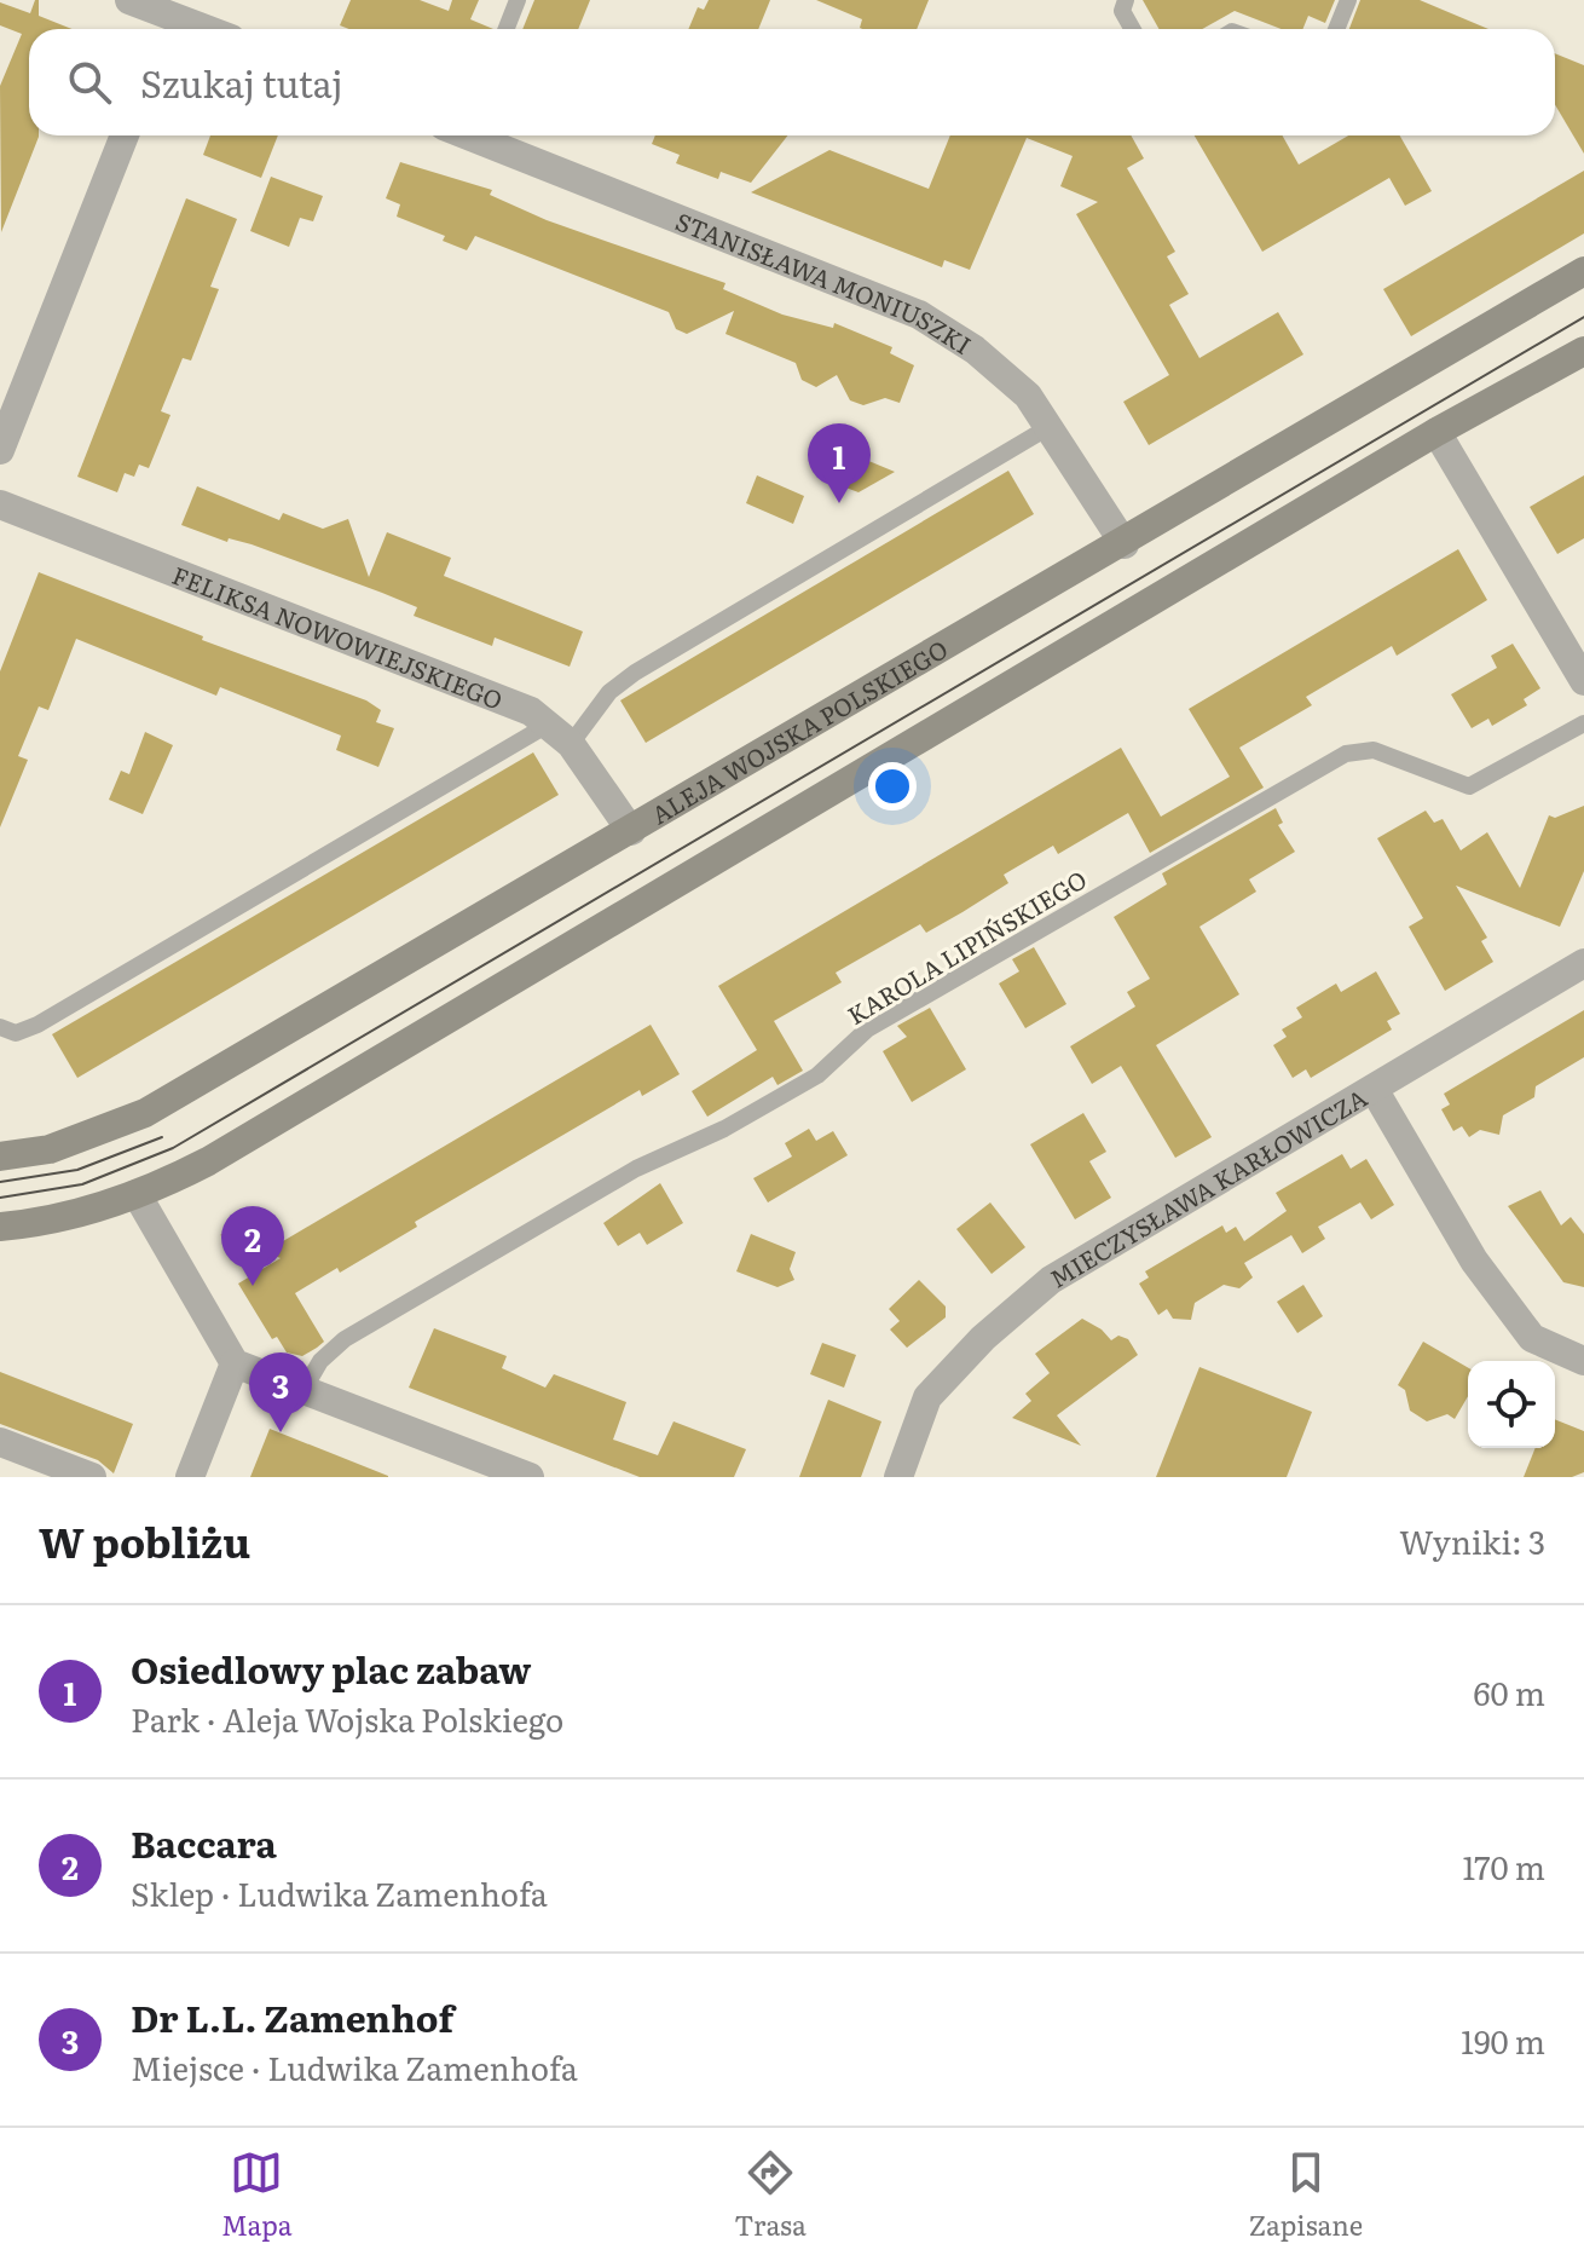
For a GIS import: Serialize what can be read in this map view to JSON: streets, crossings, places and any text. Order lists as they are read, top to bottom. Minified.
{"streets":{"street":["STANISŁAWA MONIUSZKI","FELIKSA NOWOWIEJSKIEGO","ALEJA WOJSKA POLSKIEGO","MIECZYSŁAWA KARŁOWICZA"],"lane":["KAROLA LIPIŃSKIEGO"]},"crossings":[["STANISŁAWA MONIUSZKI","ALEJA WOJSKA POLSKIEGO"],["FELIKSA NOWOWIEJSKIEGO","ALEJA WOJSKA POLSKIEGO"]],"page":{"search":"Szukaj tutaj","pins":["1","2","3"],"heading":["W pobliżu","Wyniki: 3"],"list":[{"mark":"1","name":"Osiedlowy plac zabaw","note":"Park · Aleja Wojska Polskiego","value":"60 m"},{"mark":"2","name":"Baccara","note":"Sklep · Ludwika Zamenhofa","value":"170 m"},{"mark":"3","name":"Dr L.L. Zamenhof","note":"Miejsce · Ludwika Zamenhofa","value":"190 m"}],"nav":["Mapa","Trasa","Zapisane"]}}
